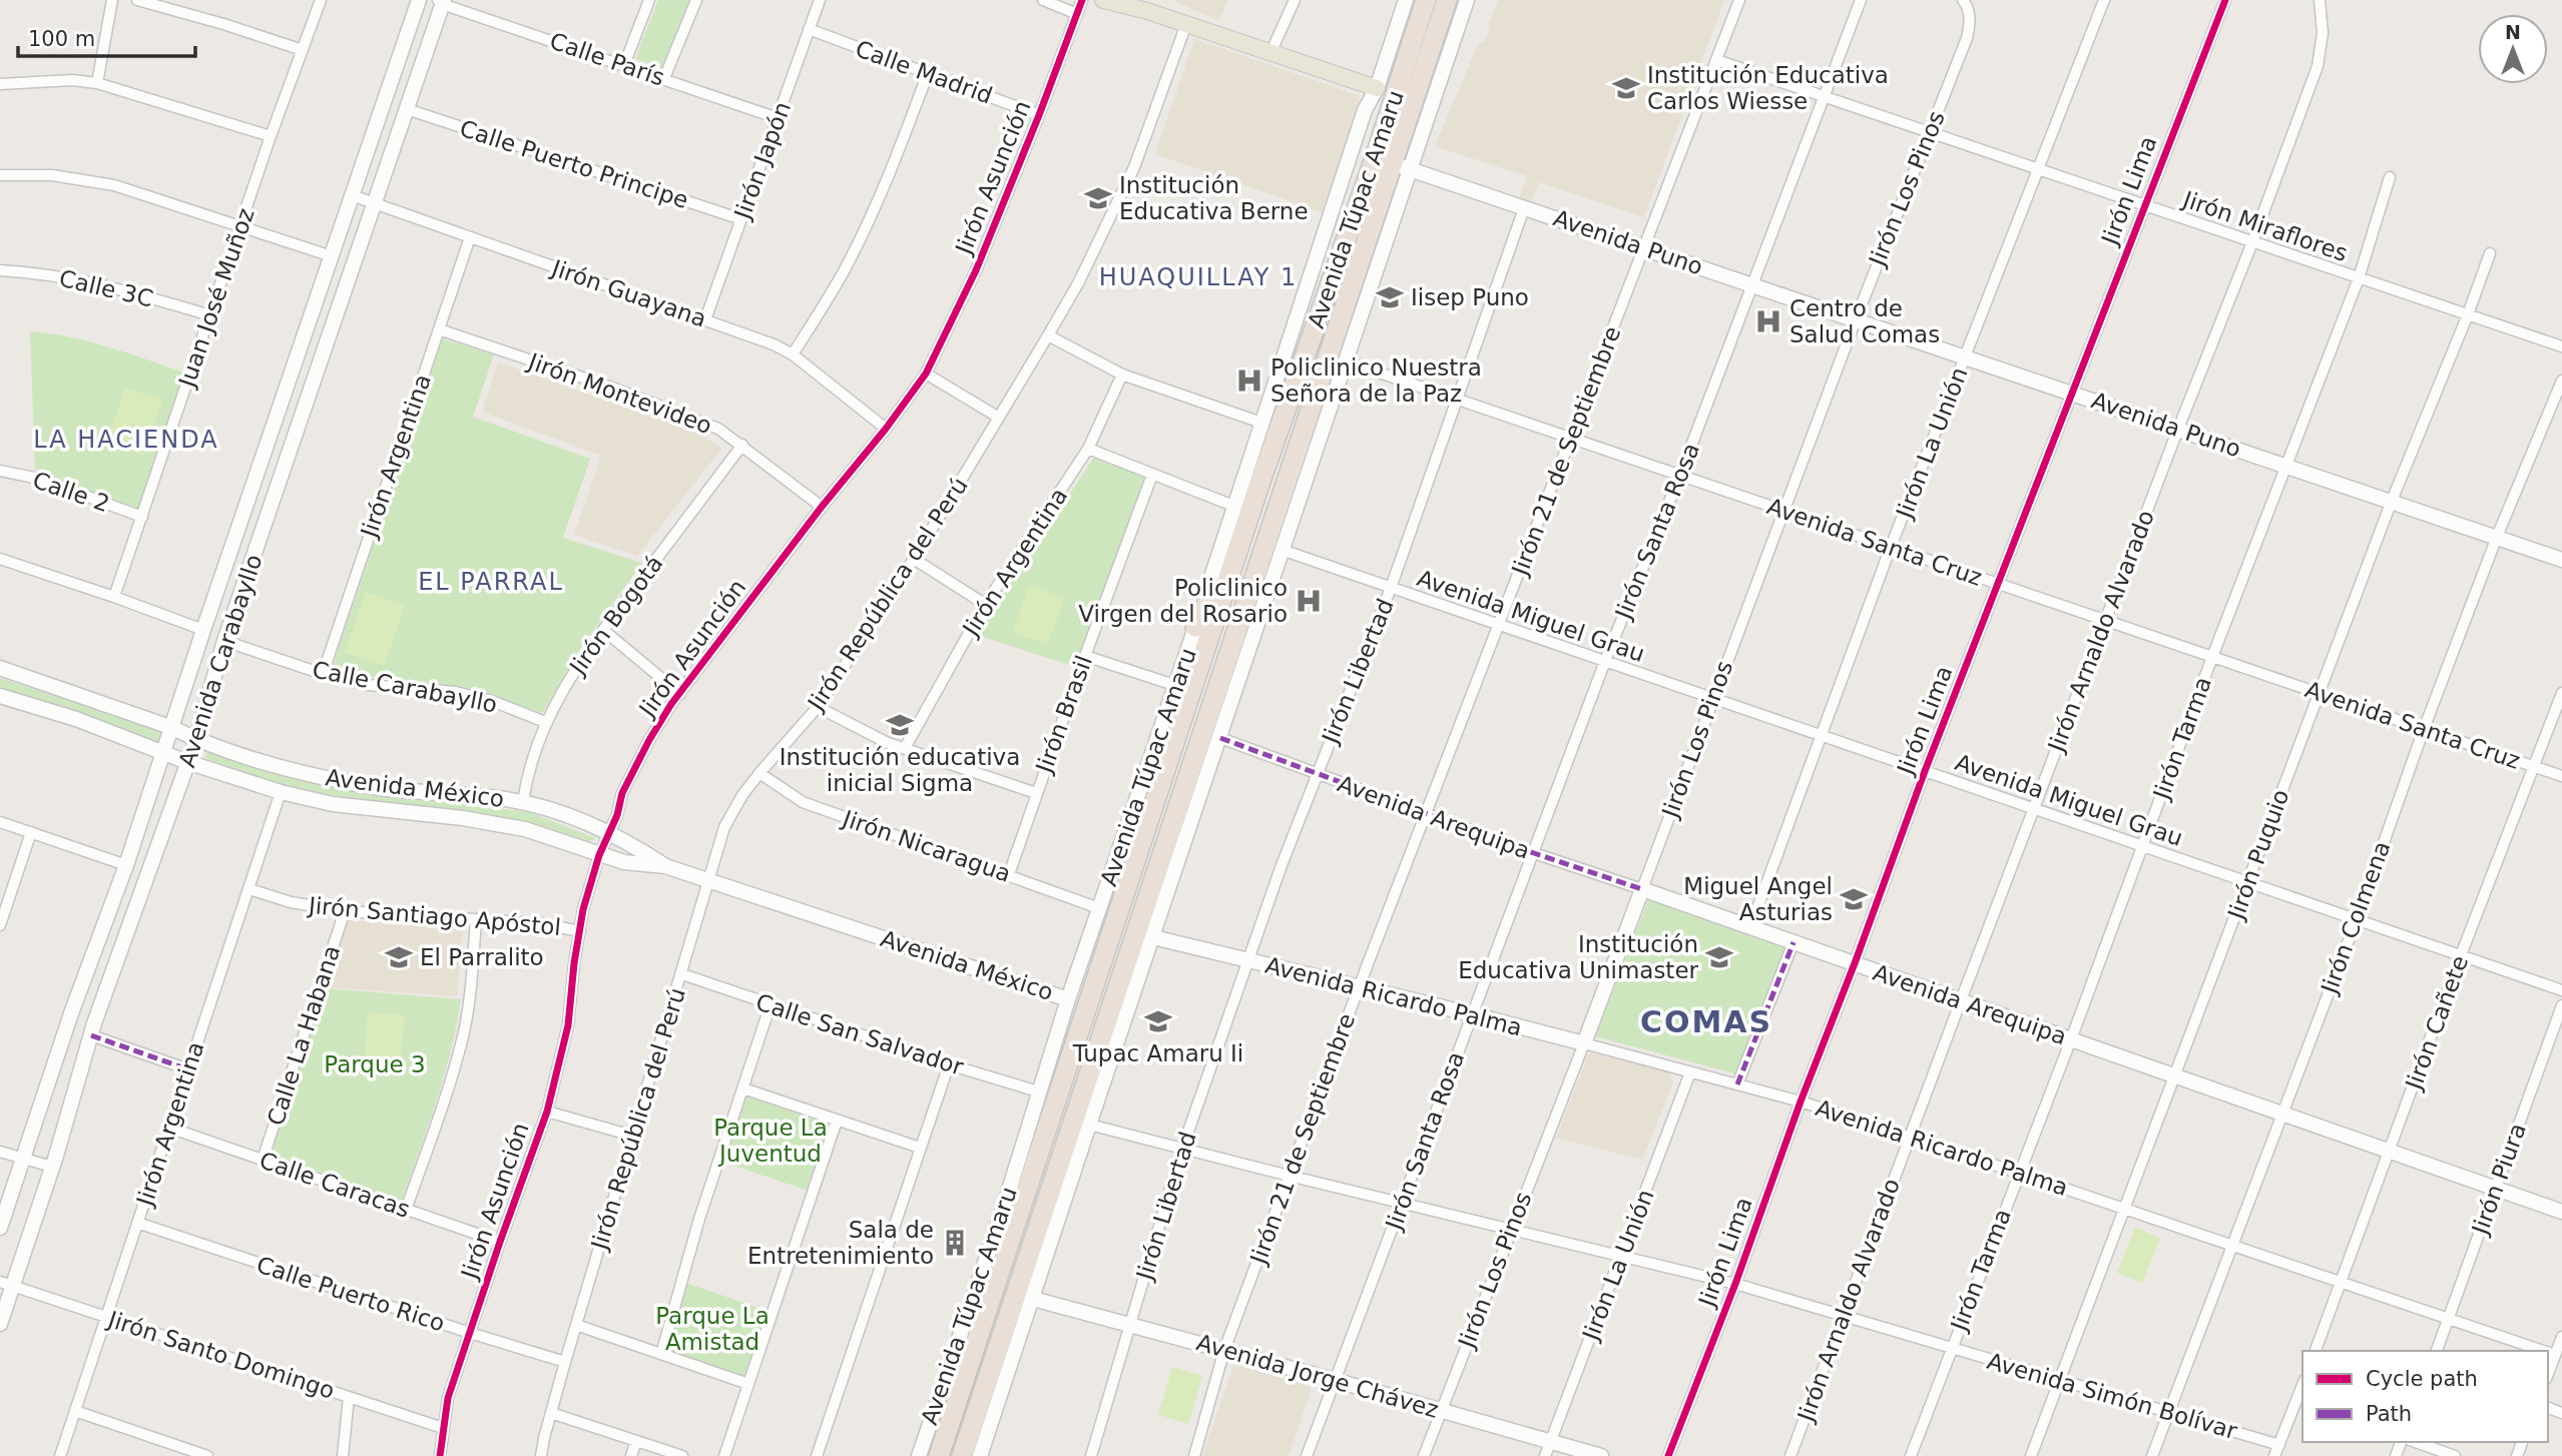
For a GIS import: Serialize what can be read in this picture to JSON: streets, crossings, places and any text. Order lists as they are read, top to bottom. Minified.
{"streets":{"highway":["Avenida Túpac Amaru"],"main road":["Jirón Los Pinos","Avenida Puno","Avenida Carabayllo","Avenida México","Avenida Arequipa","Avenida Ricardo Palma","Avenida Jorge Chávez"],"street":["Calle París","Calle Madrid","Jirón Japón","Calle Puerto Principe","Jirón Asunción","Jirón Lima","Jirón Miraflores","Calle 3C","Jirón Guayana","Juan José Muñoz","Jirón Montevideo","Jirón La Unión","Jirón 21 de Septiembre","Jirón Argentina","Calle 2","Jirón Santa Rosa","Avenida Santa Cruz","Jirón República del Perú","Jirón Bogotá","Avenida Miguel Grau","Jirón Arnaldo Alvarado","Jirón Libertad","Calle Carabayllo","Jirón Brasil","Jirón Tarma","Jirón Nicaragua","Jirón Puquio","Jirón Santiago Apóstol","Jirón Colmena","Jirón Cañete","Calle San Salvador","Calle La Habana","Jirón Piura","Calle Caracas","Calle Puerto Rico","Jirón Santo Domingo","Avenida Simón Bolívar"]},"crossings":[["Calle París","Jirón Japón"],["Calle París","Avenida Carabayllo"],["Calle Madrid","Jirón Japón"],["Calle Madrid","Jirón Asunción"],["Jirón Japón","Calle Puerto Principe"],["Jirón Japón","Jirón Guayana"],["Calle Puerto Principe","Avenida Carabayllo"],["Jirón Asunción","Jirón Guayana"],["Jirón Asunción","Jirón Montevideo"],["Jirón Asunción","Avenida México"],["Jirón Asunción","Jirón Santiago Apóstol"],["Jirón Asunción","Calle Caracas"],["Jirón Asunción","Calle Puerto Rico"],["Jirón Asunción","Jirón Santo Domingo"],["Jirón Los Pinos","Jirón Miraflores"],["Jirón Los Pinos","Avenida Puno"],["Jirón Los Pinos","Avenida Santa Cruz"],["Jirón Los Pinos","Avenida Miguel Grau"],["Jirón Los Pinos","Avenida Arequipa"],["Jirón Los Pinos","Avenida Ricardo Palma"],["Jirón Los Pinos","Avenida Jorge Chávez"],["Jirón Los Pinos","Avenida Simón Bolívar"],["Jirón Lima","Jirón Miraflores"],["Jirón Lima","Avenida Puno"],["Jirón Lima","Avenida Santa Cruz"],["Jirón Lima","Avenida Miguel Grau"],["Jirón Lima","Avenida Arequipa"],["Jirón Lima","Avenida Ricardo Palma"],["Jirón Lima","Avenida Simón Bolívar"],["Avenida Túpac Amaru","Avenida Puno"],["Avenida Túpac Amaru","Avenida Santa Cruz"],["Avenida Túpac Amaru","Avenida Miguel Grau"],["Avenida Túpac Amaru","Avenida México"],["Avenida Túpac Amaru","Avenida Arequipa"],["Avenida Túpac Amaru","Jirón Nicaragua"],["Avenida Túpac Amaru","Avenida Ricardo Palma"],["Avenida Túpac Amaru","Calle San Salvador"],["Avenida Túpac Amaru","Avenida Jorge Chávez"],["Avenida Túpac Amaru","Avenida Simón Bolívar"],["Jirón Miraflores","Jirón La Unión"],["Jirón Miraflores","Jirón 21 de Septiembre"],["Jirón Miraflores","Jirón Santa Rosa"],["Jirón Miraflores","Jirón Arnaldo Alvarado"],["Jirón Miraflores","Jirón Tarma"],["Jirón Miraflores","Jirón Puquio"],["Avenida Puno","Jirón La Unión"],["Avenida Puno","Jirón 21 de Septiembre"],["Avenida Puno","Jirón Santa Rosa"],["Avenida Puno","Jirón Arnaldo Alvarado"],["Avenida Puno","Jirón Libertad"],["Avenida Puno","Jirón Tarma"],["Avenida Puno","Jirón Puquio"],["Avenida Puno","Jirón Colmena"],["Calle 3C","Juan José Muñoz"],["Jirón Guayana","Jirón Argentina"],["Jirón Guayana","Avenida Carabayllo"],["Juan José Muñoz","Calle 2"],["Jirón Montevideo","Jirón Argentina"],["Jirón Montevideo","Jirón Bogotá"],["Jirón La Unión","Avenida Santa Cruz"],["Jirón La Unión","Avenida Miguel Grau"],["Jirón La Unión","Avenida Arequipa"],["Jirón La Unión","Avenida Ricardo Palma"],["Jirón La Unión","Avenida Jorge Chávez"],["Jirón La Unión","Avenida Simón Bolívar"],["Jirón 21 de Septiembre","Avenida Santa Cruz"],["Jirón 21 de Septiembre","Avenida Miguel Grau"],["Jirón 21 de Septiembre","Avenida Arequipa"],["Jirón 21 de Septiembre","Avenida Ricardo Palma"],["Jirón 21 de Septiembre","Avenida Jorge Chávez"],["Jirón 21 de Septiembre","Avenida Simón Bolívar"],["Jirón Argentina","Calle Carabayllo"],["Jirón Argentina","Avenida México"],["Jirón Argentina","Jirón Santiago Apóstol"],["Jirón Argentina","Calle Caracas"],["Jirón Argentina","Calle Puerto Rico"],["Jirón Argentina","Jirón Santo Domingo"],["Jirón Santa Rosa","Avenida Santa Cruz"],["Jirón Santa Rosa","Avenida Miguel Grau"],["Jirón Santa Rosa","Avenida Arequipa"],["Jirón Santa Rosa","Avenida Ricardo Palma"],["Jirón Santa Rosa","Avenida Jorge Chávez"],["Jirón Santa Rosa","Avenida Simón Bolívar"],["Avenida Santa Cruz","Jirón Arnaldo Alvarado"],["Avenida Santa Cruz","Jirón Libertad"],["Avenida Santa Cruz","Jirón Tarma"],["Avenida Santa Cruz","Jirón Puquio"],["Avenida Santa Cruz","Jirón Colmena"],["Avenida Santa Cruz","Jirón Cañete"],["Jirón República del Perú","Avenida México"],["Jirón República del Perú","Jirón Nicaragua"],["Jirón República del Perú","Calle San Salvador"],["Jirón República del Perú","Calle Puerto Rico"],["Jirón Bogotá","Calle Carabayllo"],["Jirón Bogotá","Avenida México"],["Avenida Miguel Grau","Jirón Arnaldo Alvarado"],["Avenida Miguel Grau","Jirón Libertad"],["Avenida Miguel Grau","Jirón Tarma"],["Avenida Miguel Grau","Jirón Puquio"],["Avenida Miguel Grau","Jirón Colmena"],["Avenida Miguel Grau","Jirón Cañete"],["Jirón Arnaldo Alvarado","Avenida Arequipa"],["Jirón Arnaldo Alvarado","Avenida Ricardo Palma"],["Jirón Arnaldo Alvarado","Avenida Simón Bolívar"],["Avenida Carabayllo","Calle Carabayllo"],["Avenida Carabayllo","Avenida México"],["Avenida Carabayllo","Jirón Santo Domingo"],["Jirón Libertad","Avenida Arequipa"],["Jirón Libertad","Avenida Ricardo Palma"],["Jirón Libertad","Avenida Jorge Chávez"],["Jirón Libertad","Avenida Simón Bolívar"],["Jirón Brasil","Jirón Nicaragua"],["Jirón Tarma","Avenida Arequipa"],["Jirón Tarma","Avenida Ricardo Palma"],["Jirón Tarma","Avenida Simón Bolívar"],["Avenida Arequipa","Jirón Puquio"],["Avenida Arequipa","Jirón Colmena"],["Avenida Arequipa","Jirón Cañete"],["Avenida Arequipa","Jirón Piura"],["Jirón Puquio","Avenida Ricardo Palma"],["Jirón Puquio","Avenida Simón Bolívar"],["Jirón Santiago Apóstol","Calle La Habana"],["Jirón Colmena","Avenida Ricardo Palma"],["Jirón Colmena","Avenida Simón Bolívar"],["Avenida Ricardo Palma","Jirón Cañete"],["Avenida Ricardo Palma","Jirón Piura"],["Calle La Habana","Calle Caracas"]],"districts":["HUAQUILLAY 1","LA HACIENDA","EL PARRAL","COMAS"],"parks":["Parque 3","Parque La Juventud","Parque La Amistad"],"places":{"school or university":["Institución Educativa Carlos Wiesse","Institución Educativa Berne","Iisep Puno","Institución educativa inicial Sigma","Miguel Angel Asturias","El Parralito","Institución Educativa Unimaster","Tupac Amaru Ii"],"hospital":["Centro de Salud Comas","Policlinico Nuestra Señora de la Paz","Policlinico Virgen del Rosario"],"building":["Sala de Entretenimiento"]},"legend":["Cycle path","Path"],"scale_bar":"100 m","north":"top"}
